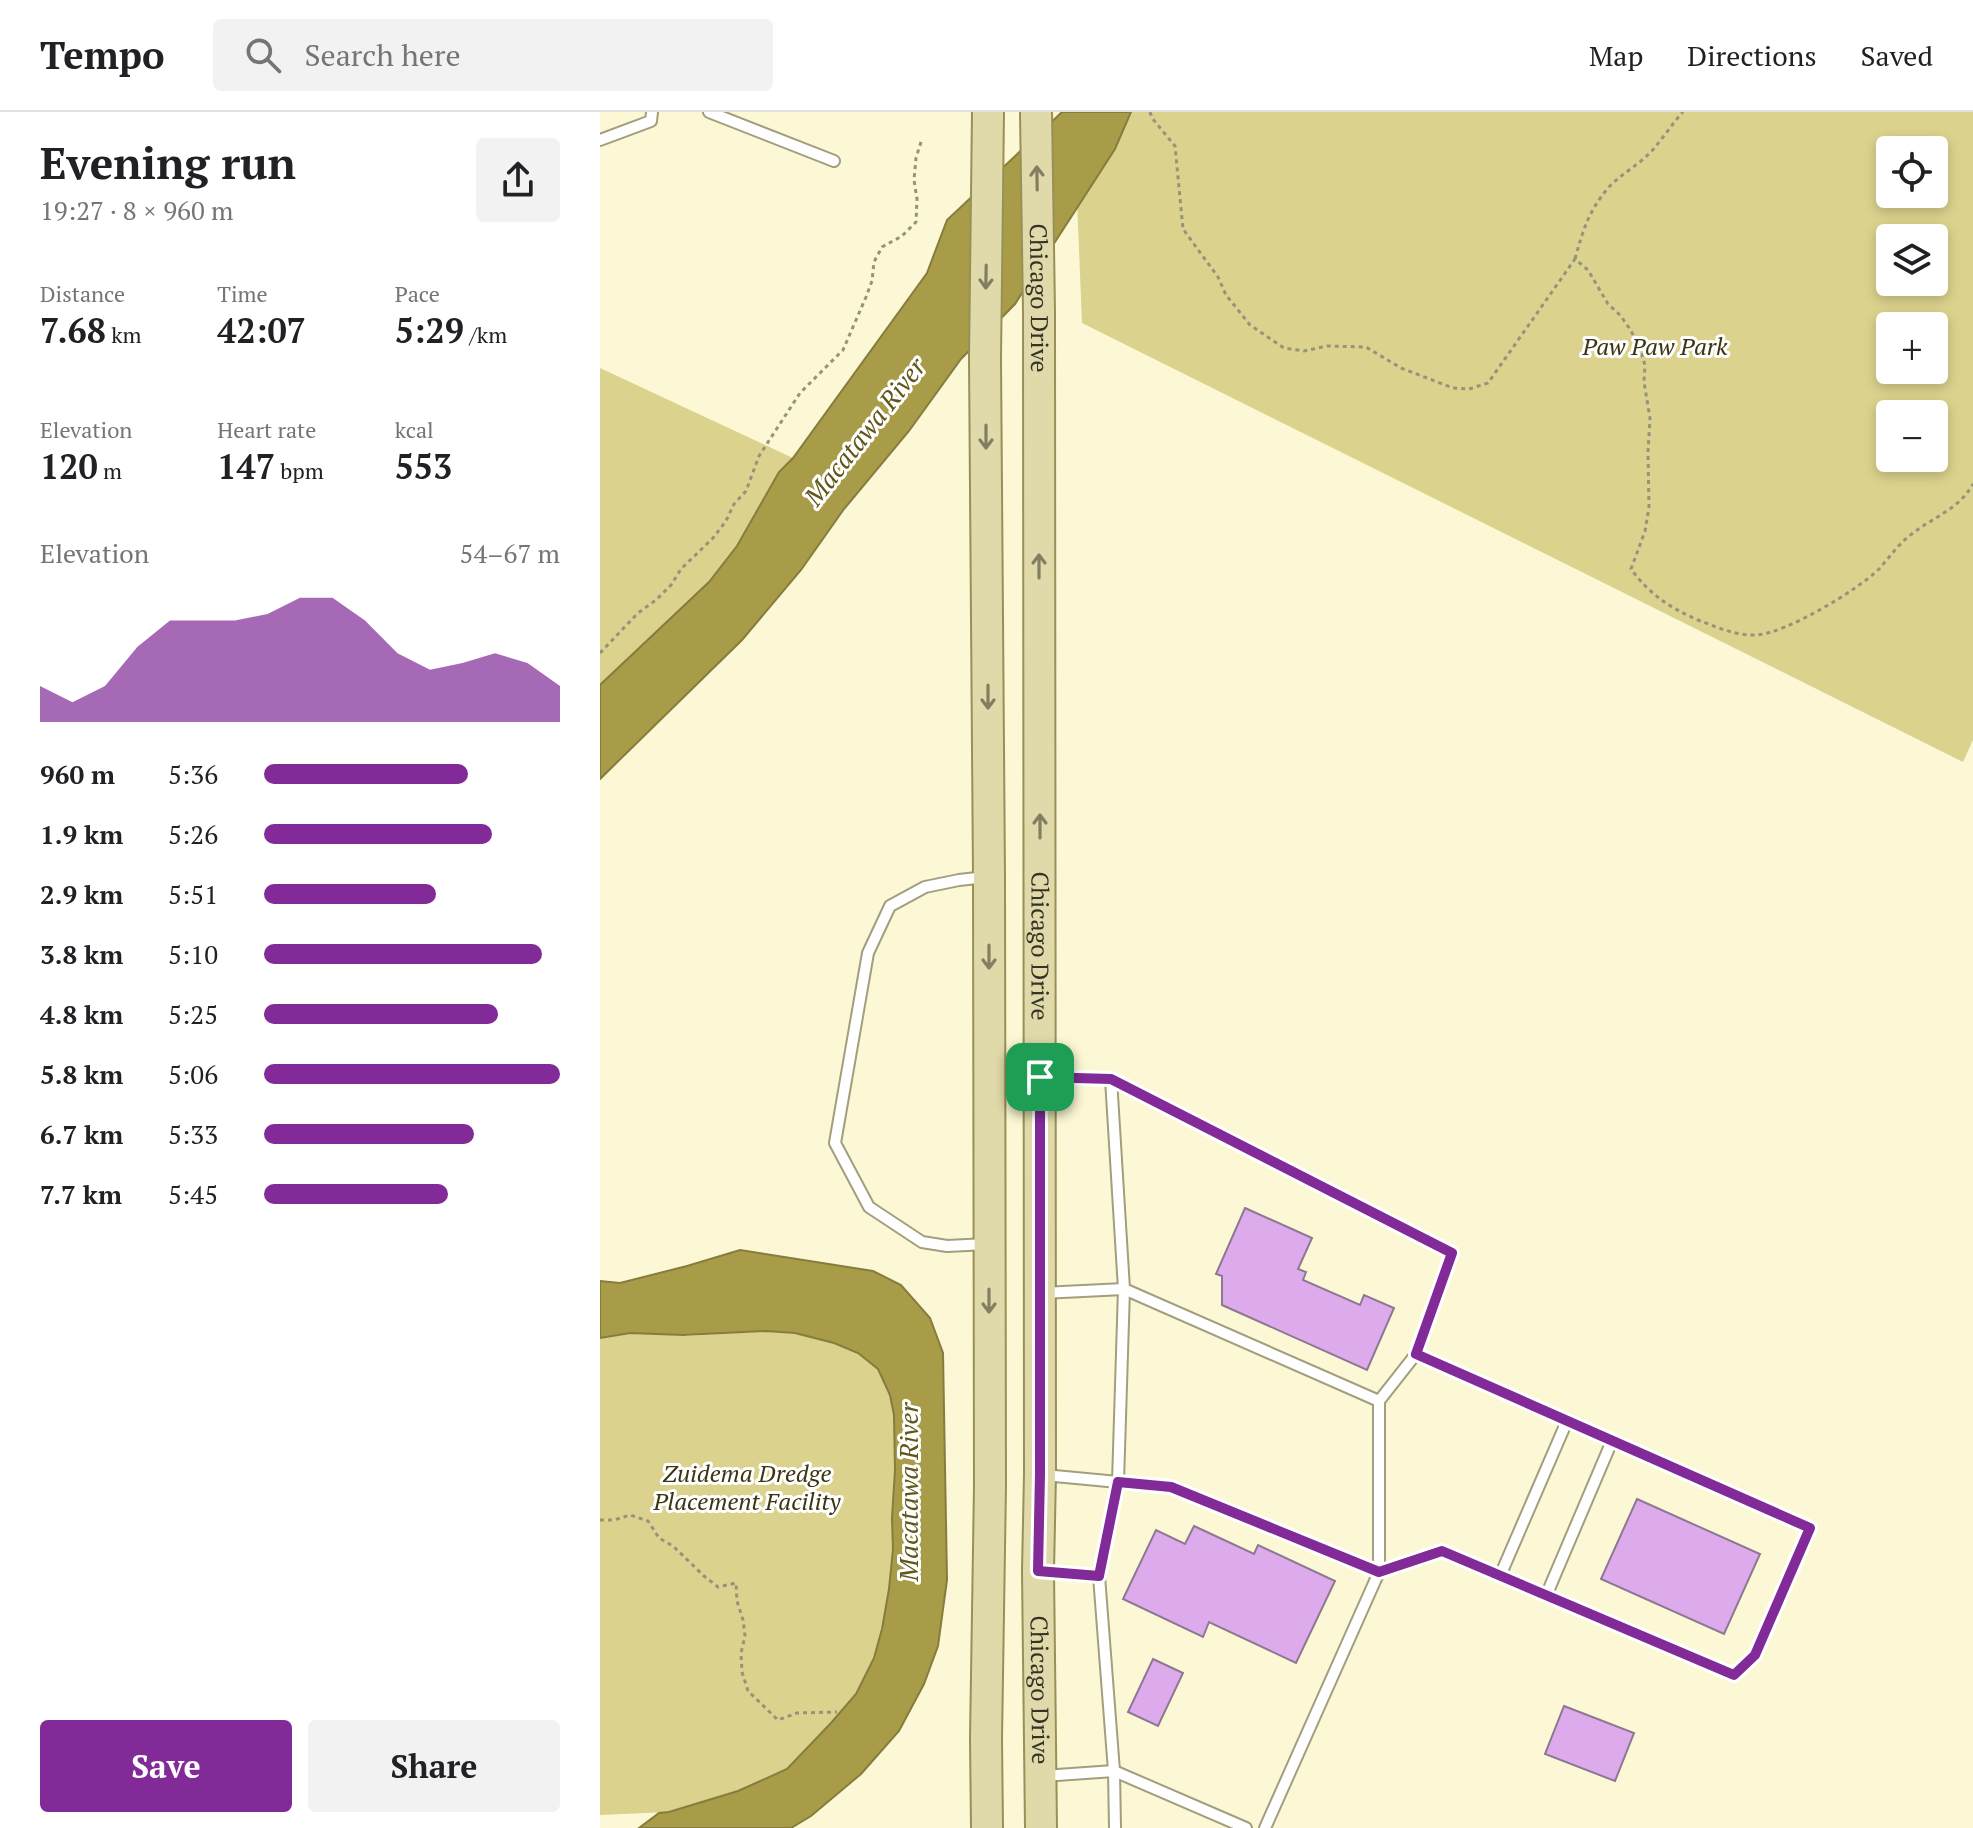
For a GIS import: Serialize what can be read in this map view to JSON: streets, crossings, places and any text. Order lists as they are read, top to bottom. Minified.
{"streets":{"main road":["Chicago Drive"]},"water":["Macatawa River"],"parks":["Paw Paw Park","Zuidema Dredge Placement Facility"],"page":{"header":"Tempo","search":"Search here","nav":["Map","Directions","Saved"],"heading":["Evening run","19:27 · 8 × 960 m"],"map_buttons":["+","−"],"stats":[["Distance","7.68 km"],["Time","42:07"],["Pace","5:29 /km"],["Elevation","120 m"],["Heart rate","147 bpm"],["kcal","553"]],"chart":["Elevation","54–67 m"],"list":[{"name":"960 m","note":"5:36"},{"name":"1.9 km","note":"5:26"},{"name":"2.9 km","note":"5:51"},{"name":"3.8 km","note":"5:10"},{"name":"4.8 km","note":"5:25"},{"name":"5.8 km","note":"5:06"},{"name":"6.7 km","note":"5:33"},{"name":"7.7 km","note":"5:45"}],"buttons":["Save","Share"]}}
